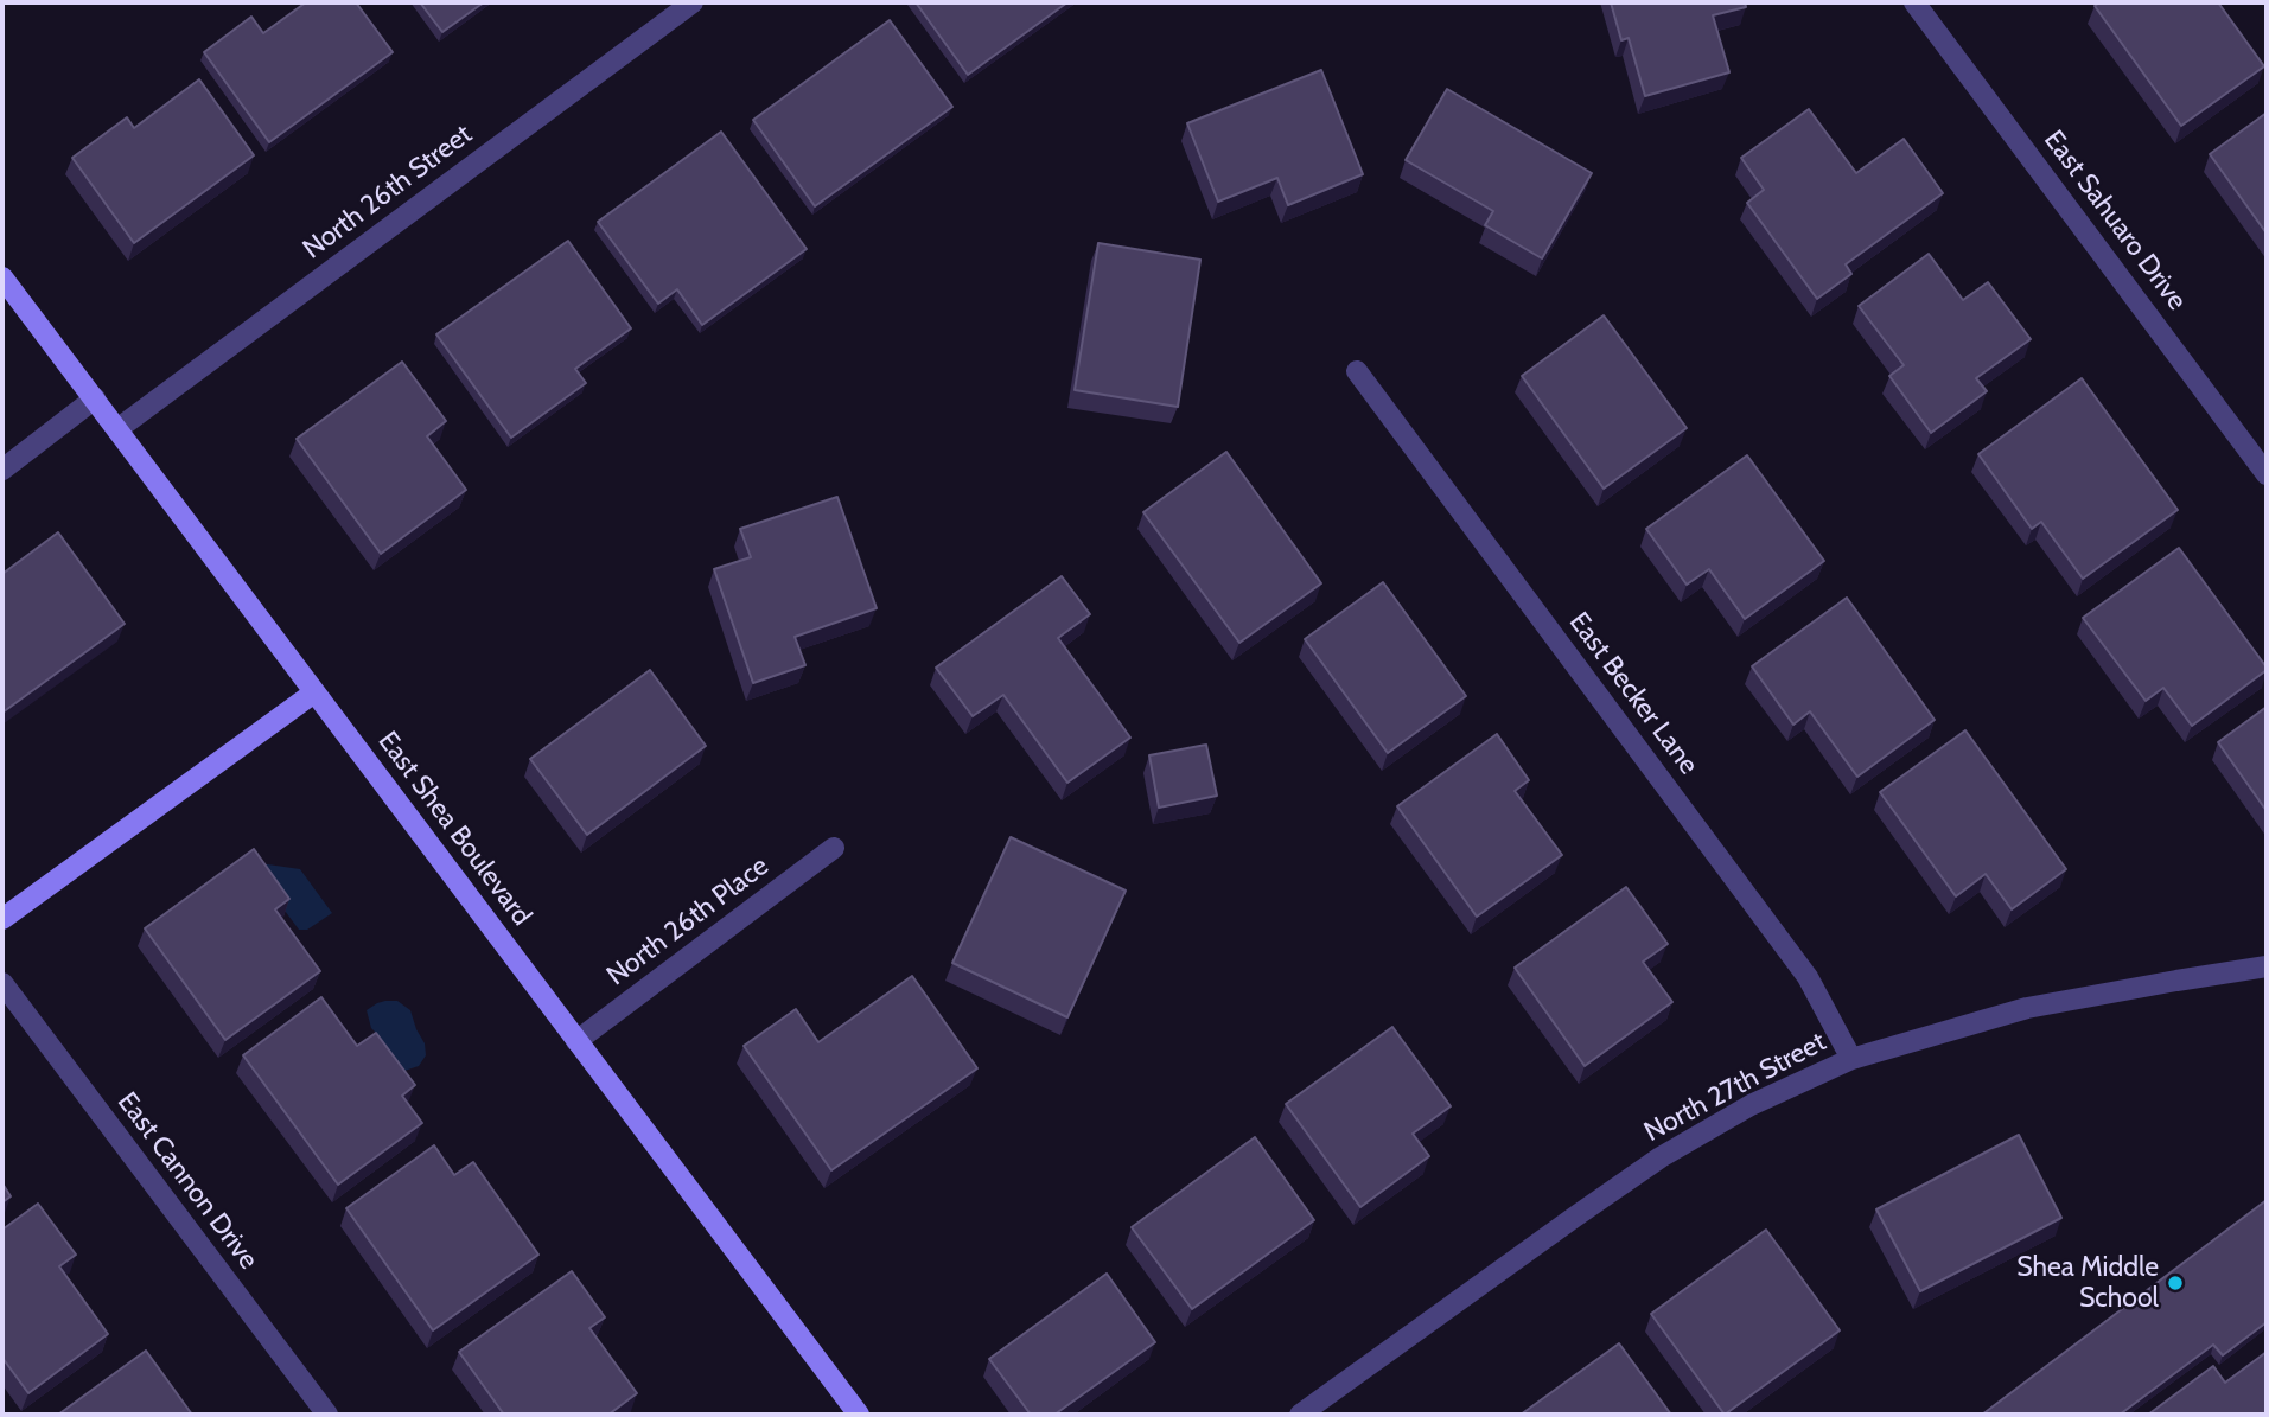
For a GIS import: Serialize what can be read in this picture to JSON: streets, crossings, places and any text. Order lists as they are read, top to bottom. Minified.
{"streets":{"street":["North 26th Street","East Sahuaro Drive","East Becker Lane","East Shea Boulevard","North 26th Place","North 27th Street","East Cannon Drive"]},"crossings":[["North 26th Street","East Shea Boulevard"],["East Becker Lane","North 27th Street"],["East Shea Boulevard","North 26th Place"]],"places":["Shea Middle School"]}
